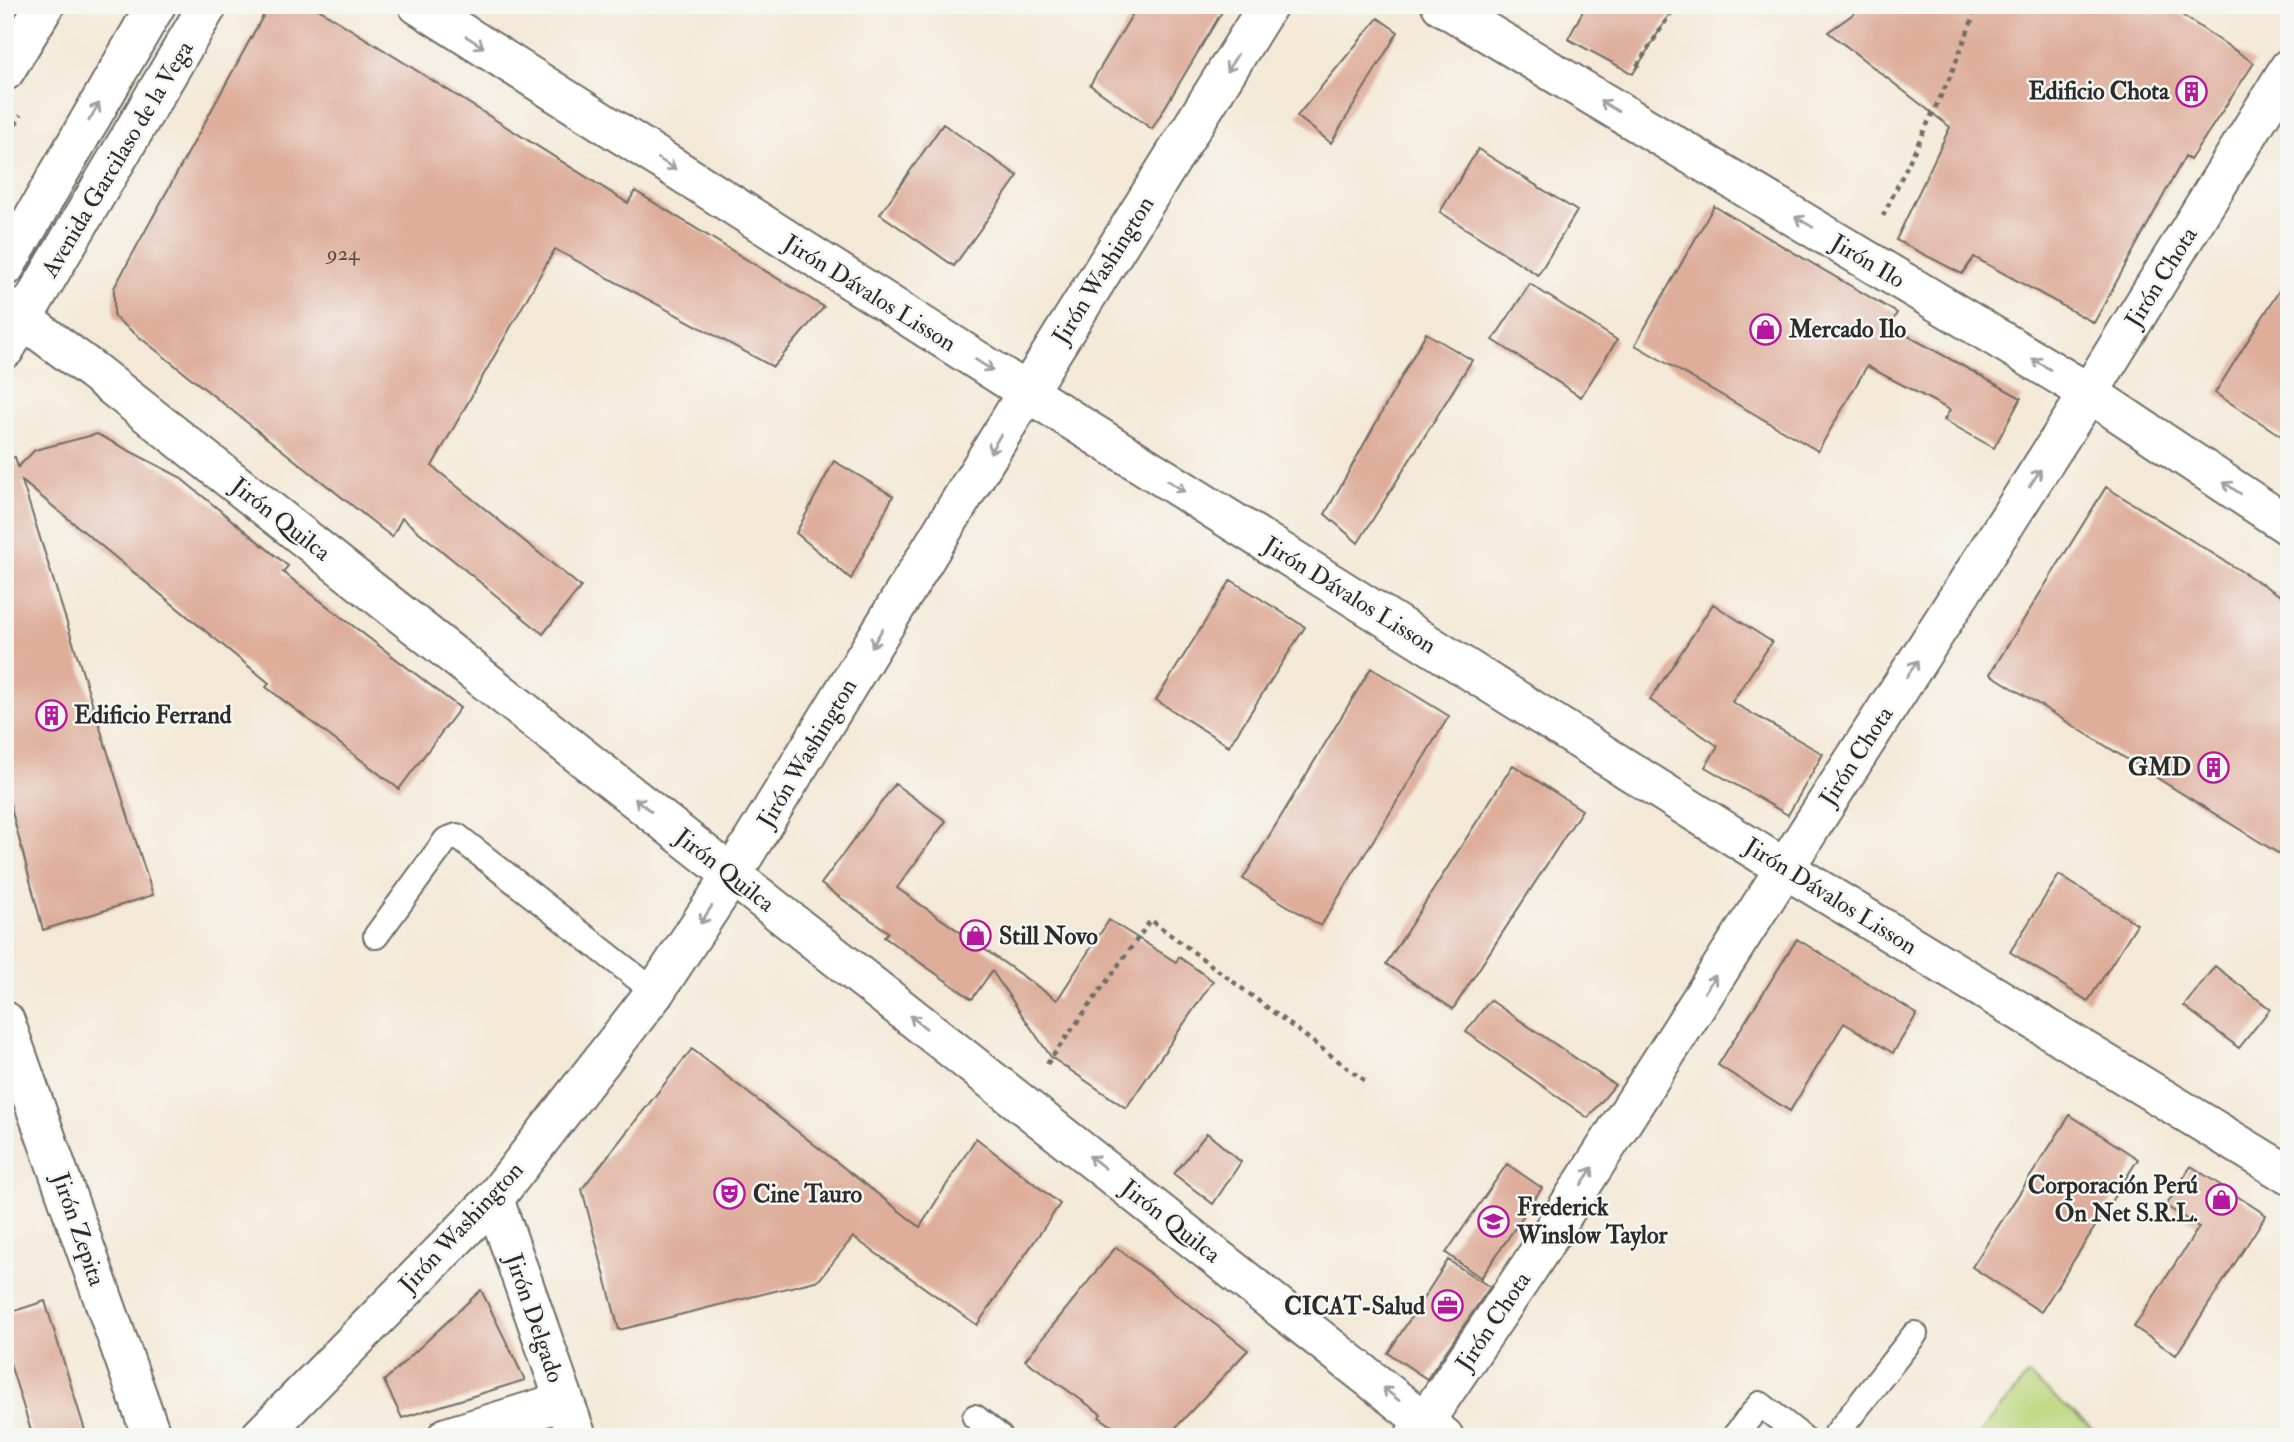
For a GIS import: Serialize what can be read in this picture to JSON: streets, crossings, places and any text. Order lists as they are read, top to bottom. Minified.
{"streets":{"street":["Avenida Garcilaso de la Vega","Jirón Ilo","Jirón Washington","Jirón Chota","Jirón Dávalos Lisson","Jirón Quilca","Jirón Zepita","Jirón Delgado"]},"crossings":[["Avenida Garcilaso de la Vega","Jirón Quilca"],["Jirón Ilo","Jirón Chota"],["Jirón Washington","Jirón Dávalos Lisson"],["Jirón Washington","Jirón Quilca"],["Jirón Washington","Jirón Delgado"],["Jirón Chota","Jirón Dávalos Lisson"],["Jirón Chota","Jirón Quilca"]],"one_way":["Jirón Ilo","Jirón Washington","Jirón Chota","Jirón Dávalos Lisson","Jirón Quilca"],"places":{"building":["Edificio Chota","Edificio Ferrand","GMD"],"shop":["Mercado Ilo","Still Novo","Corporación Perú On Net S.R.L."],"theatre":["Cine Tauro"],"school or university":["Frederick Winslow Taylor"],"office":["CICAT-Salud"]},"house_numbers":["924"]}
